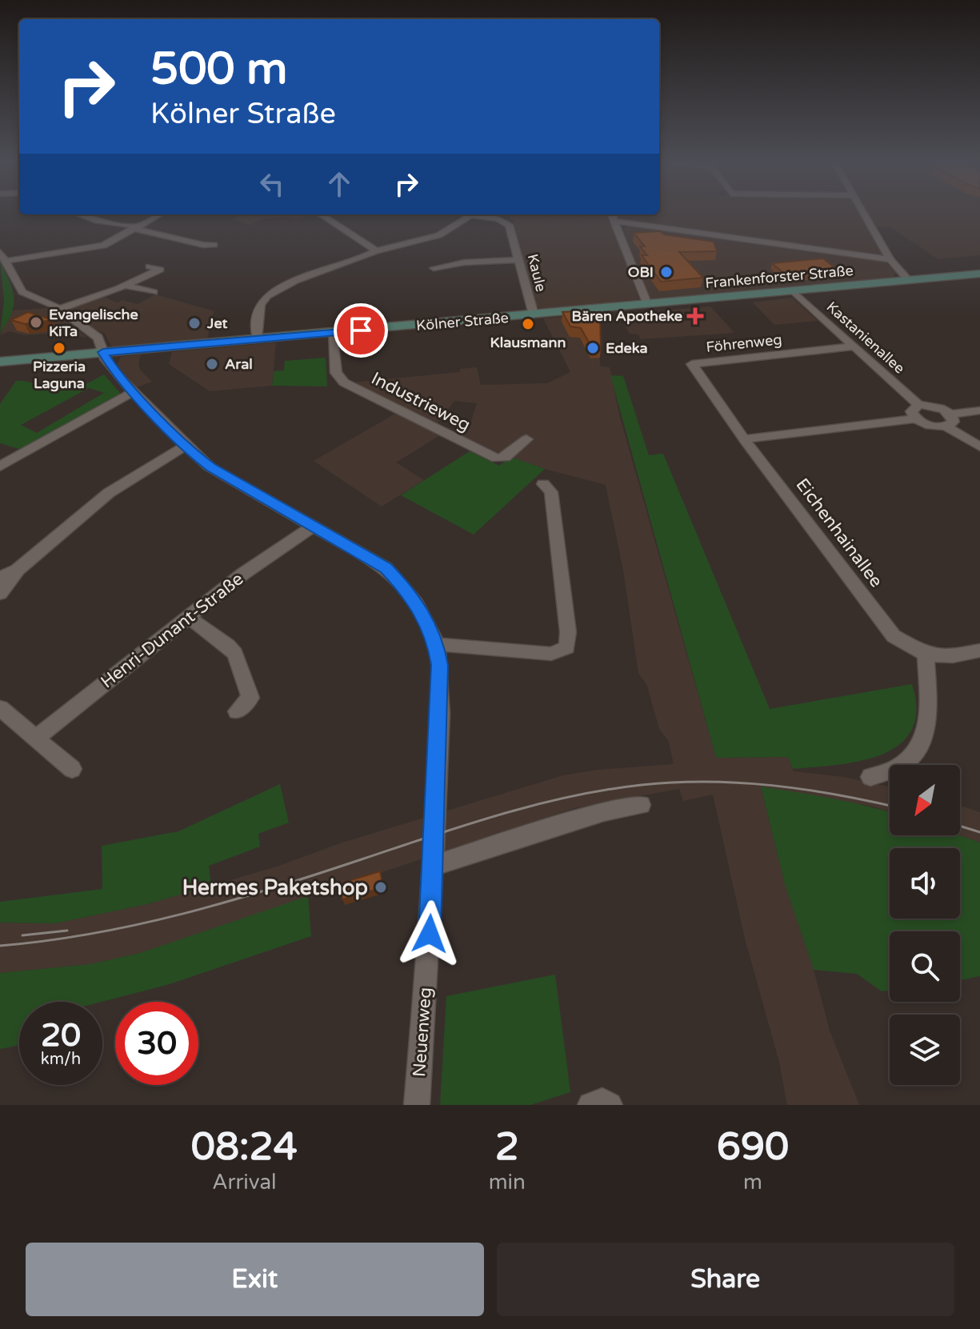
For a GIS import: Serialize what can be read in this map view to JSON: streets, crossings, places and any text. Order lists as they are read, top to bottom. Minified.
{"streets":{"main road":["Frankenforster Straße","Kölner Straße"],"street":["Kaule","Kastanienallee","Föhrenweg","Industrieweg","Eichenhainallee","Henri-Dunant-Straße","Neuenweg"]},"crossings":[["Kaule","Kölner Straße"],["Frankenforster Straße","Kölner Straße"],["Frankenforster Straße","Kastanienallee"],["Kölner Straße","Industrieweg"],["Kölner Straße","Neuenweg"],["Kastanienallee","Föhrenweg"],["Föhrenweg","Eichenhainallee"],["Henri-Dunant-Straße","Neuenweg"]],"places":{"other":["OBI","Evangelische KiTa","Jet","Klausmann","Pizzeria Laguna","Edeka","Aral","Hermes Paketshop"],"health":["Bären Apotheke"]},"north":"bottom left","page":{"turn":["500 m","Kölner Straße"],"speed":"20 km/h","limit":"30","eta":["08:24","Arrival","2","min","690","m"],"buttons":["Exit","Share"]}}
